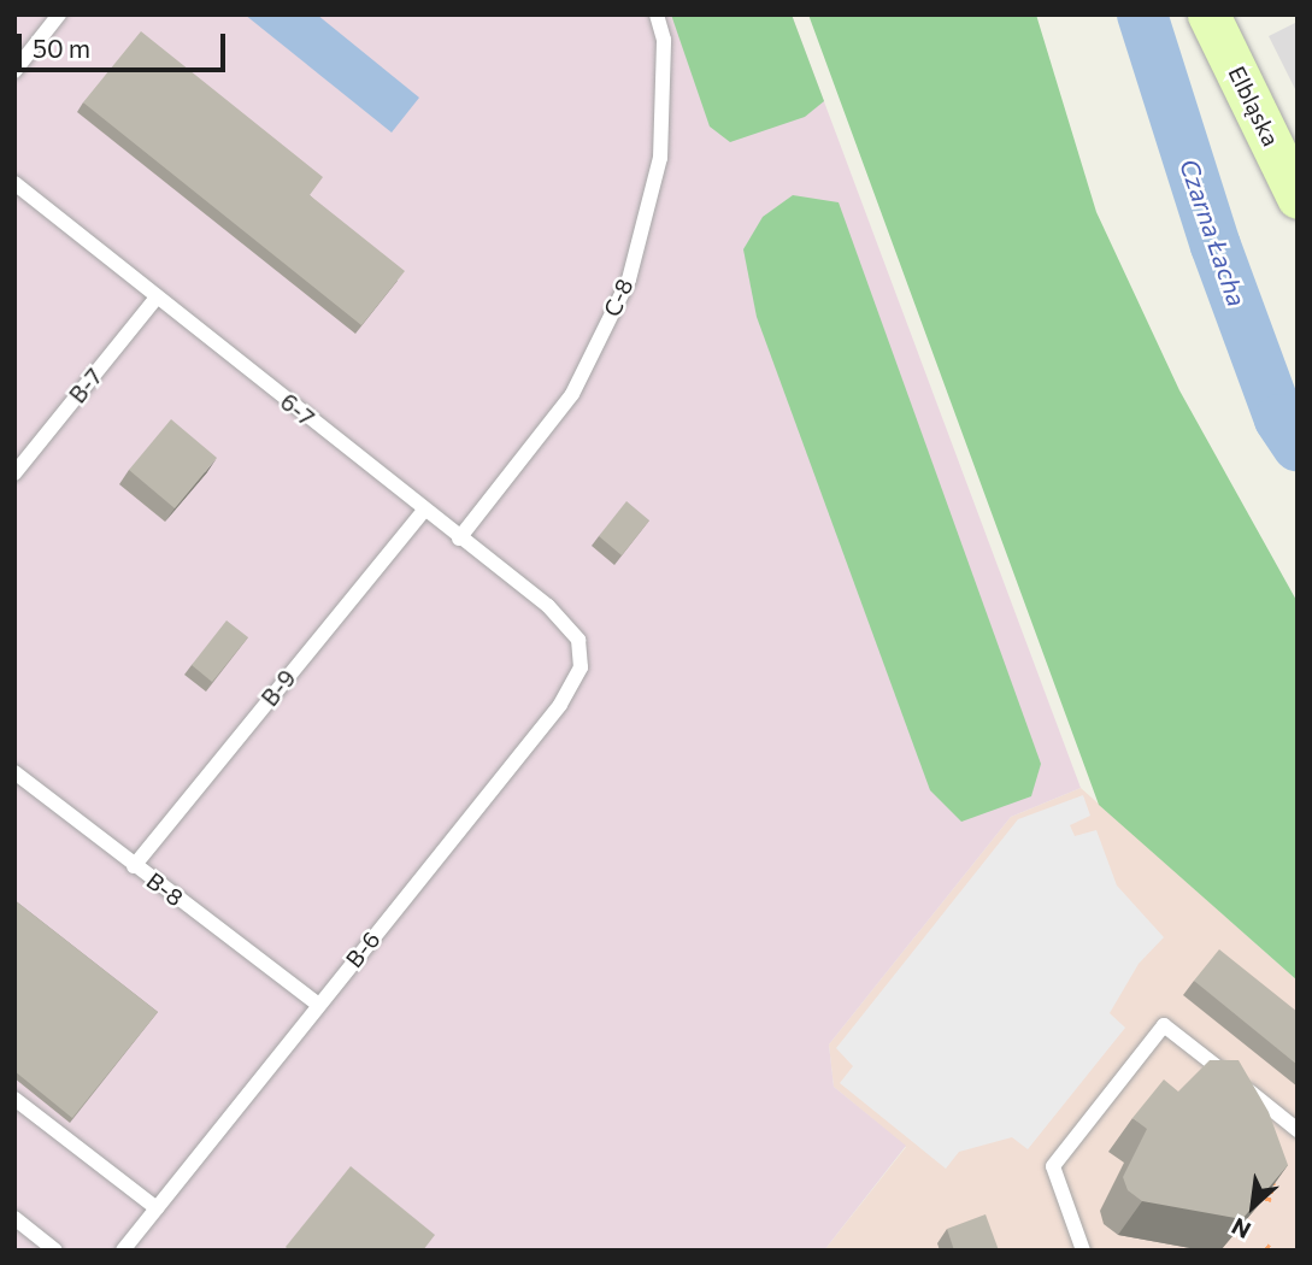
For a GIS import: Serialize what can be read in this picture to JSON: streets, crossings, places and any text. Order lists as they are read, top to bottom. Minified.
{"streets":{"main road":["Elbląska"],"lane":["C-8","B-7","6-7","B-9","B-8","B-6"]},"crossings":[["C-8","6-7"],["B-7","6-7"],["6-7","B-9"],["6-7","B-6"],["B-9","B-8"],["B-8","B-6"]],"water":["Czarna Łacha"],"scale_bar":"50 m","north":"bottom left"}
